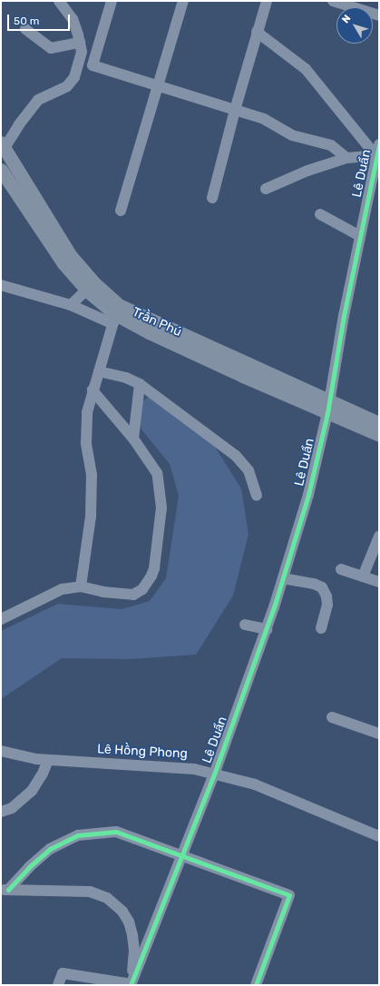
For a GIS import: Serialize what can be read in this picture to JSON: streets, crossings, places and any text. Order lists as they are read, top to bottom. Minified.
{"streets":{"main road":["Trần Phú"],"street":["Lê Duẩn","Lê Hồng Phong"]},"crossings":[["Lê Duẩn","Trần Phú"],["Lê Duẩn","Lê Hồng Phong"]],"scale_bar":"50 m","north":"top left"}
